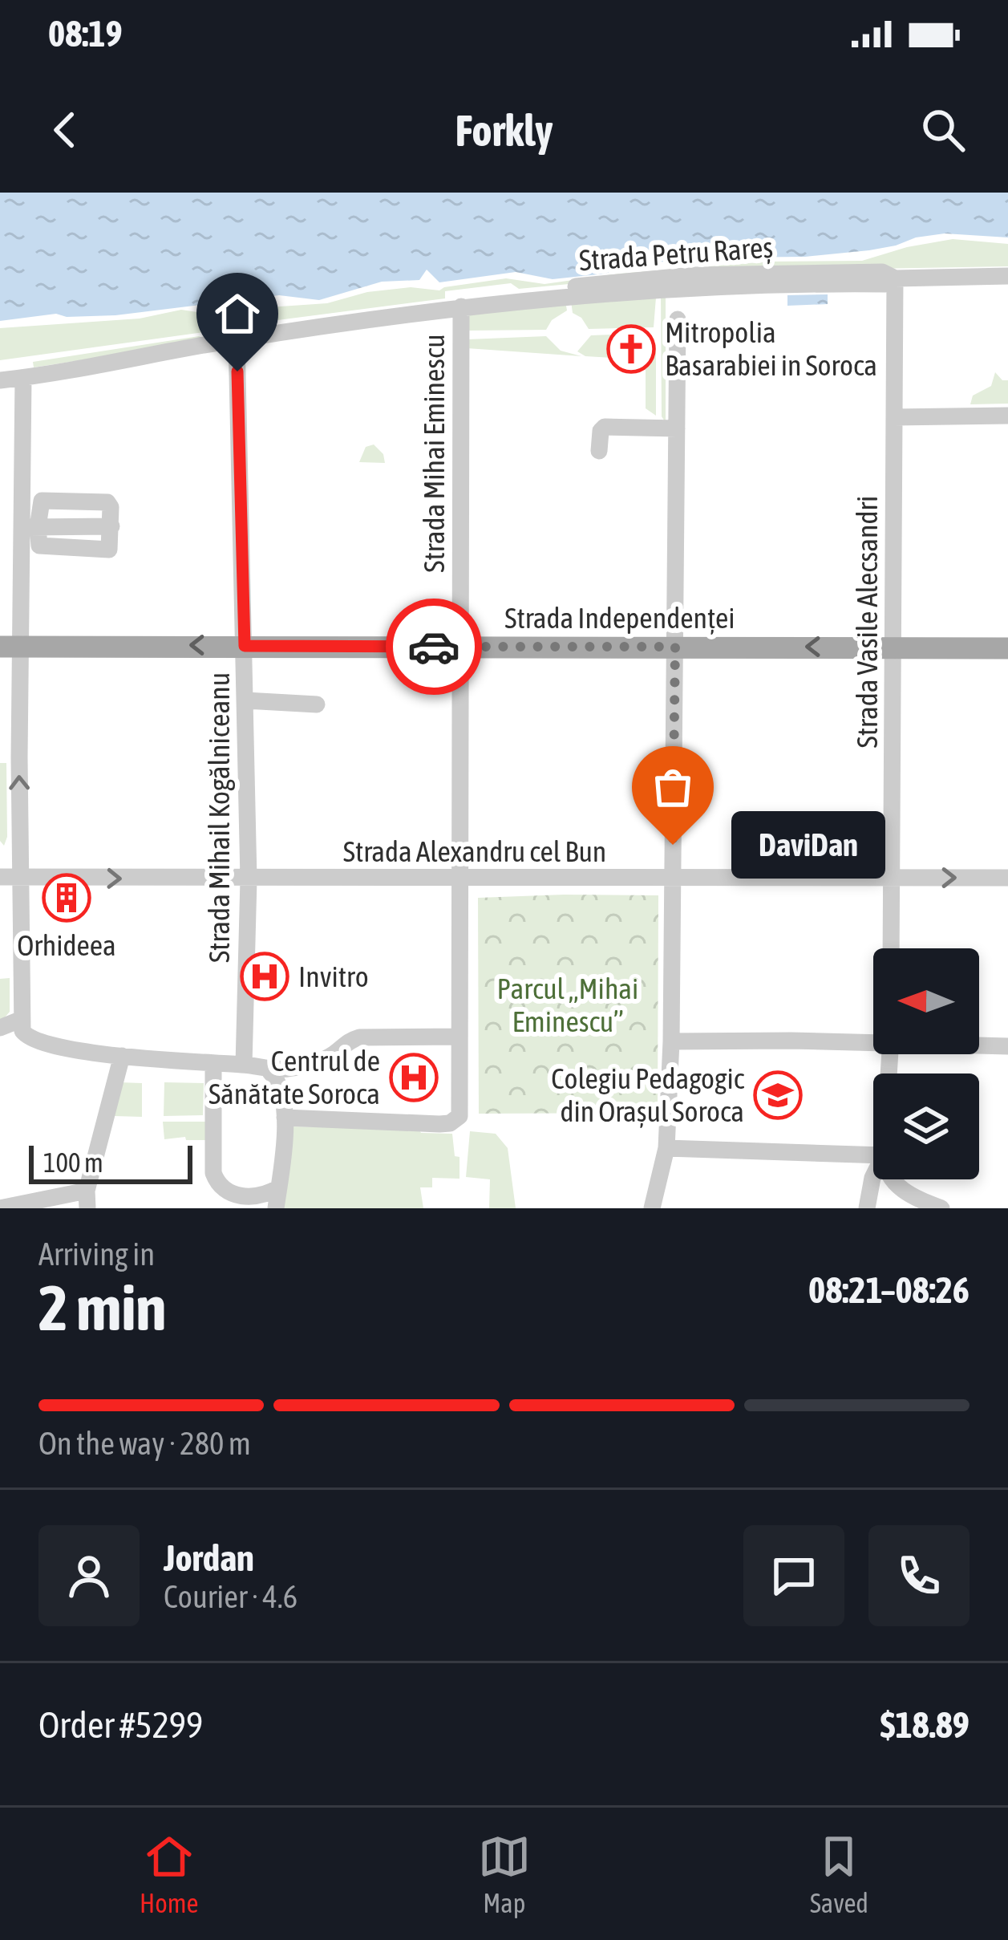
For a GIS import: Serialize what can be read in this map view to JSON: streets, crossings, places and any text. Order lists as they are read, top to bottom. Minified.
{"streets":{"main road":["Strada Independenței"],"street":["Strada Petru Rareș","Strada Mihai Eminescu","Strada Vasile Alecsandri","Strada Mihail Kogălniceanu","Strada Alexandru cel Bun"]},"crossings":[["Strada Petru Rareș","Strada Mihai Eminescu"],["Strada Petru Rareș","Strada Vasile Alecsandri"],["Strada Petru Rareș","Strada Mihail Kogălniceanu"],["Strada Mihai Eminescu","Strada Independenței"],["Strada Mihai Eminescu","Strada Alexandru cel Bun"],["Strada Independenței","Strada Vasile Alecsandri"],["Strada Independenței","Strada Mihail Kogălniceanu"],["Strada Vasile Alecsandri","Strada Alexandru cel Bun"],["Strada Mihail Kogălniceanu","Strada Alexandru cel Bun"]],"one_way":["Strada Independenței"],"parks":["Parcul „Mihai Eminescu”"],"places":{"church":["Mitropolia Basarabiei in Soroca"],"other":["DaviDan"],"building":["Orhideea"],"hospital":["Invitro","Centrul de Sănătate Soroca"],"school or university":["Colegiu Pedagogic din Orașul Soroca"]},"scale_bar":"100 m","north":"left","page":{"status":"08:19","header":"Forkly","bubble":"DaviDan","scale":"100 m","heading":["2 min","Arriving in","08:21–08:26"],"panel":["Jordan","Courier · 4.6","Order #5299","$18.89"],"bar":"On the way · 280 m","tabs":["Home","Map","Saved"]}}
